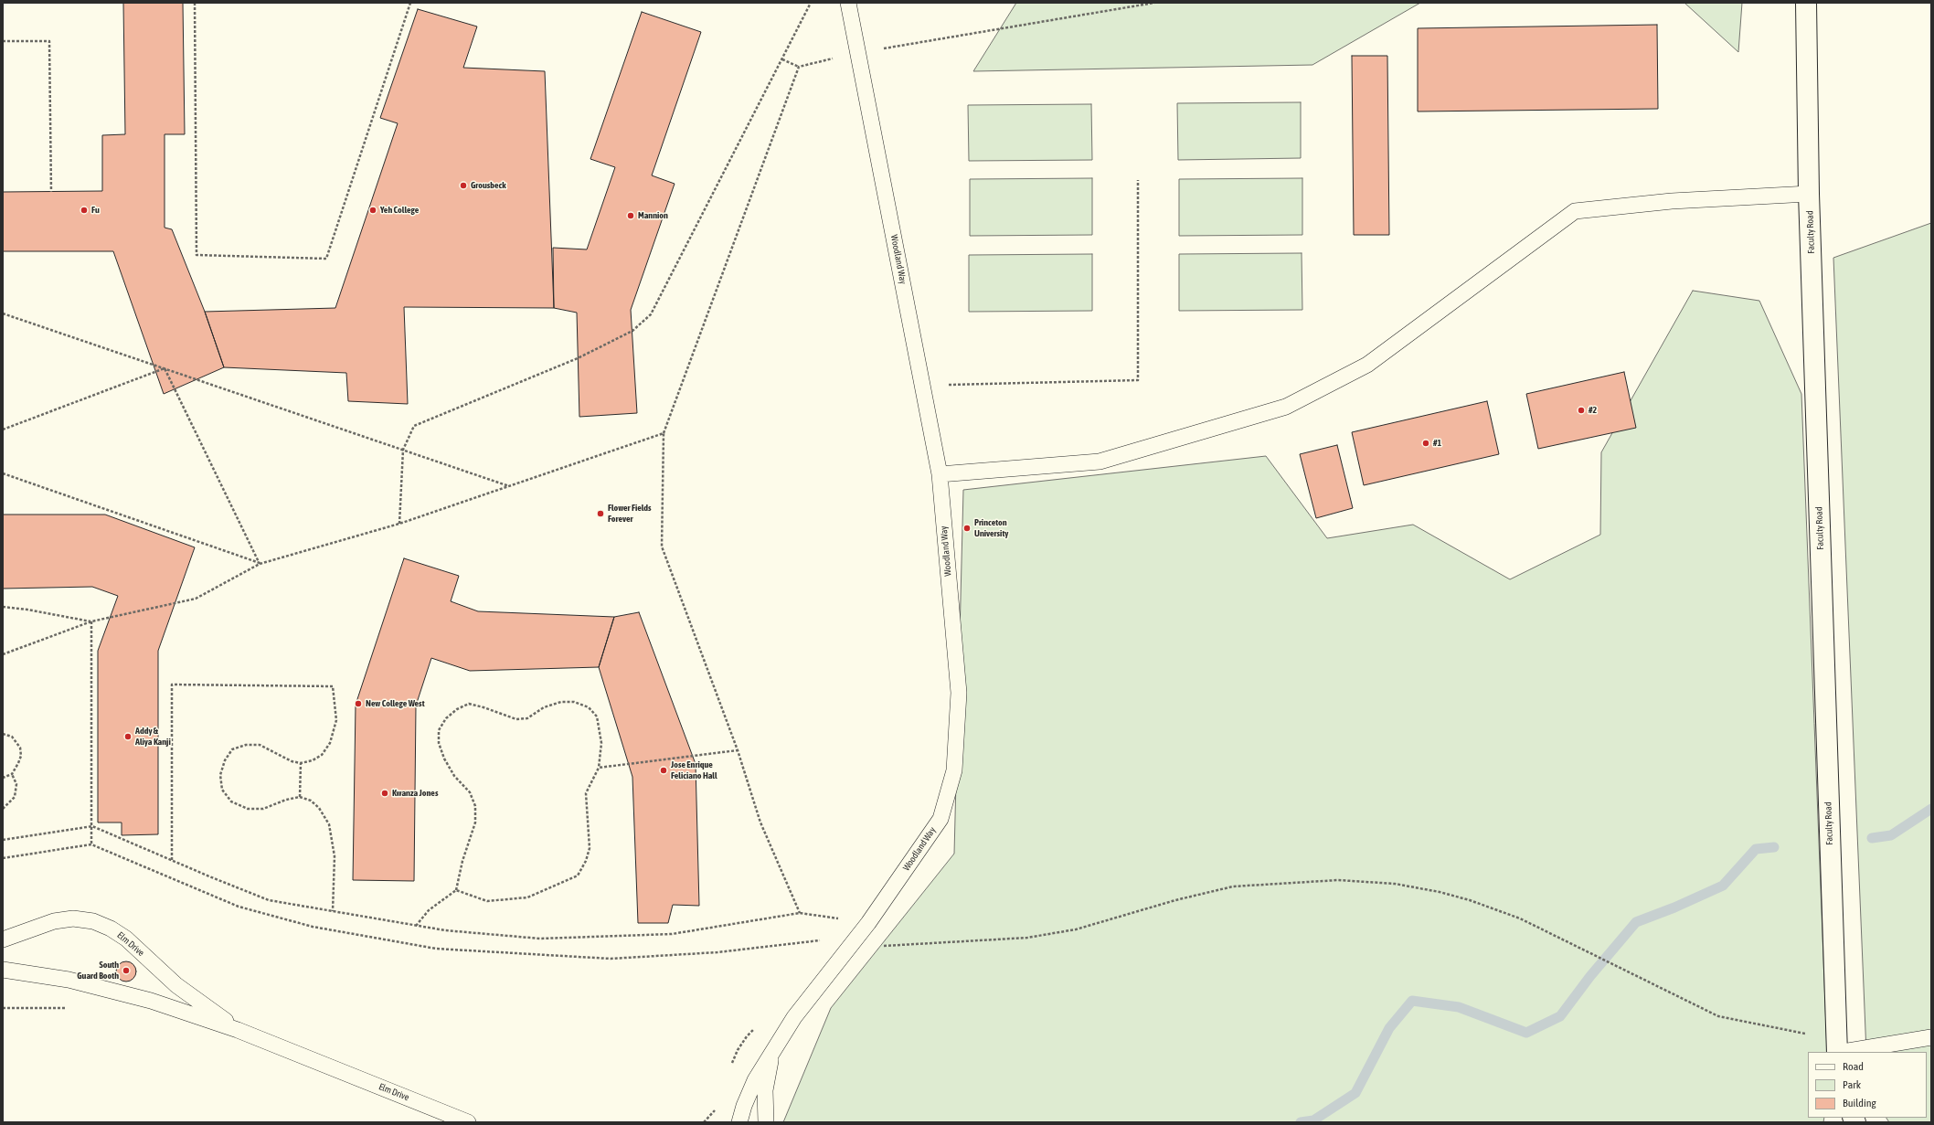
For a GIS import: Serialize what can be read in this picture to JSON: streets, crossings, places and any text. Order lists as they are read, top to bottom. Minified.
{"streets":{"street":["Faculty Road"],"lane":["Woodland Way","Elm Drive"]},"places":["Grousbeck","Fu","Yeh College","Mannion","#2","#1","Flower Fields Forever","Princeton University","New College West","Addy & Aliya Kanji","Jose Enrique Feliciano Hall","Kwanza Jones","South Guard Booth"],"legend":["Road","Park","Building"]}
